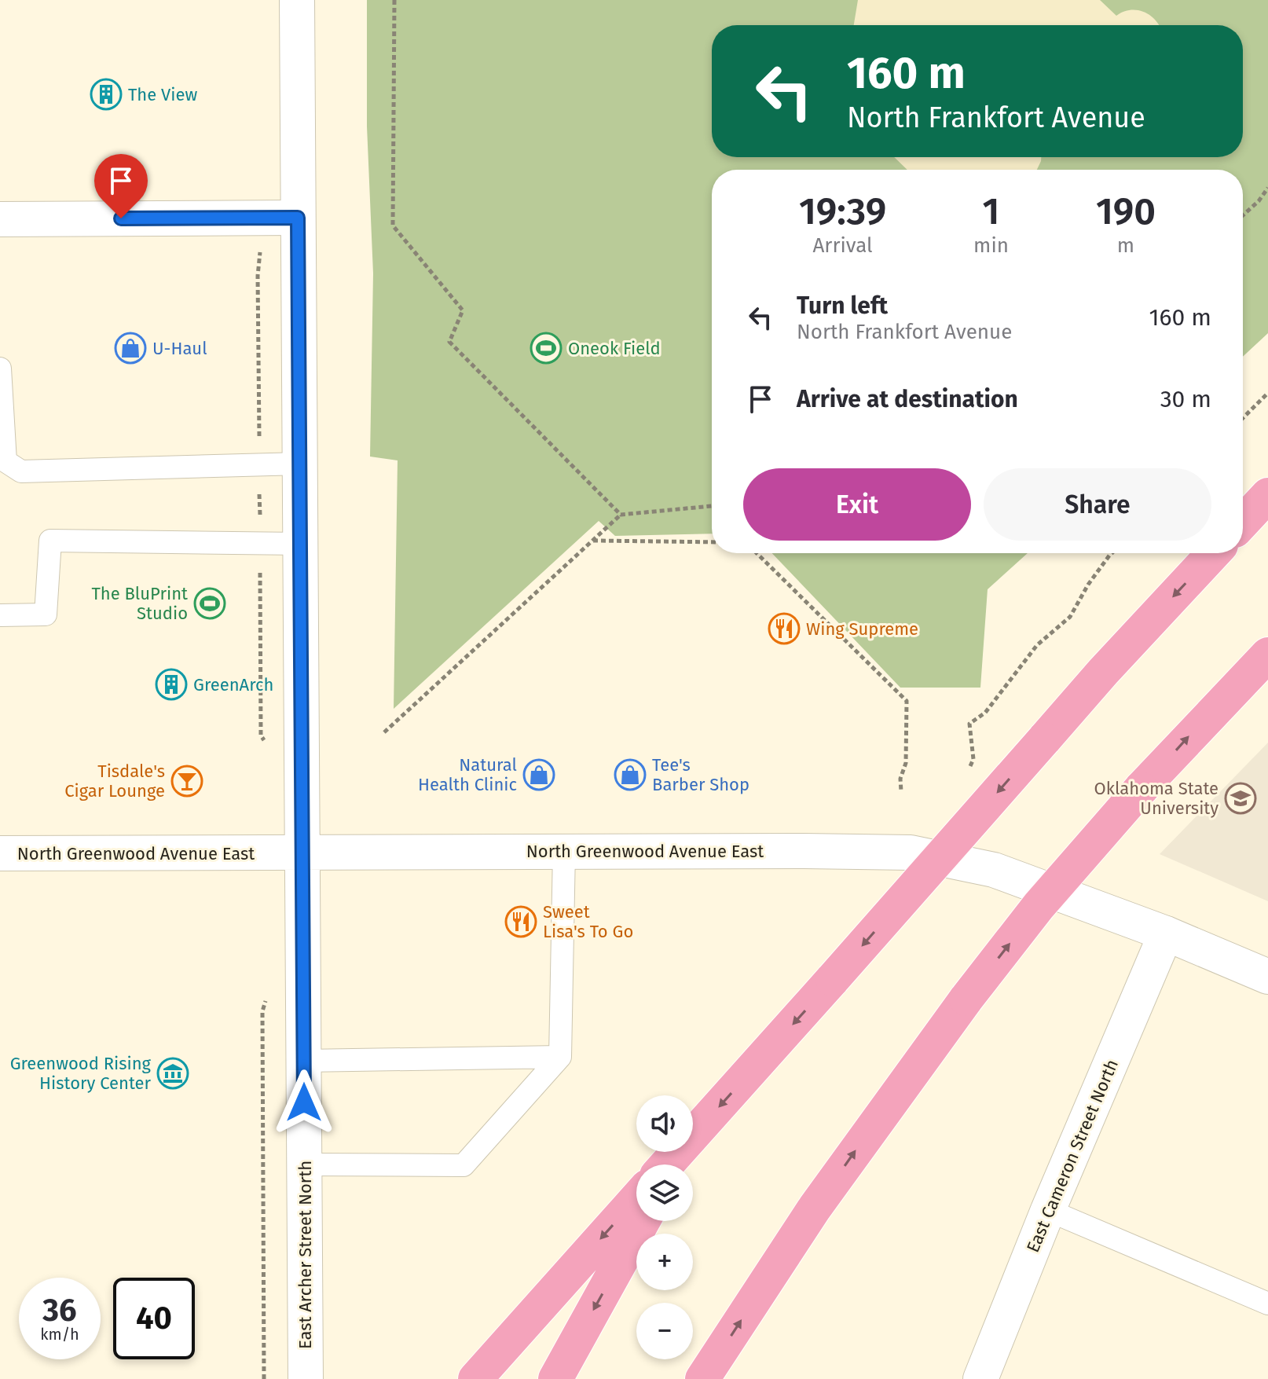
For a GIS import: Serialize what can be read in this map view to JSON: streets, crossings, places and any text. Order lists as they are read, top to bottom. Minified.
{"streets":{"street":["North Greenwood Avenue East","East Cameron Street North","East Archer Street North"]},"crossings":[["North Greenwood Avenue East","East Cameron Street North"],["North Greenwood Avenue East","East Archer Street North"]],"places":{"building":["The View","GreenArch"],"shop":["U-Haul","Natural Health Clinic","Tee's Barber Shop"],"sports":["Oneok Field","The BluPrint Studio"],"restaurant":["Wing Supreme","Sweet Lisa's To Go"],"bar":["Tisdale's Cigar Lounge"],"school or university":["Oklahoma State University"],"museum":["Greenwood Rising History Center"]},"page":{"turn":["160 m","North Frankfort Avenue"],"eta":["19:39","Arrival","1","min","190","m"],"list":[{"name":"Turn left","note":"North Frankfort Avenue","value":"160 m"},{"name":"Arrive at destination","value":"30 m"}],"buttons":["Exit","Share"],"map_buttons":["+","−"],"speed":"36 km/h","limit":"40"}}
